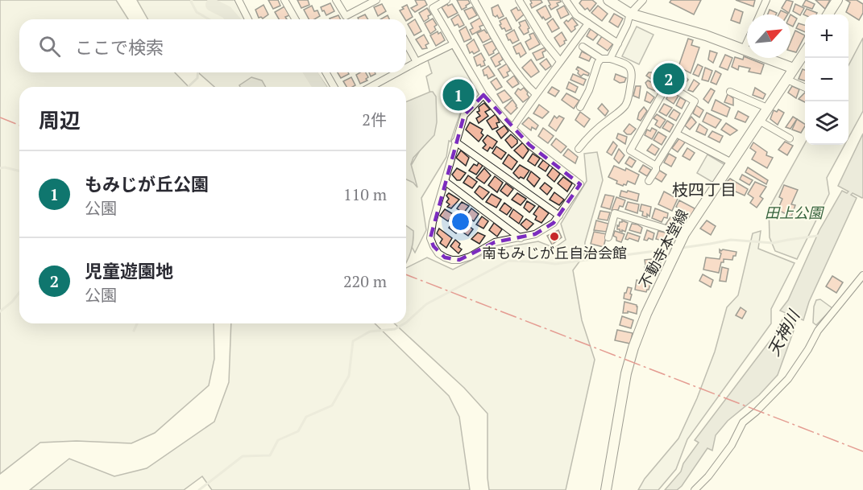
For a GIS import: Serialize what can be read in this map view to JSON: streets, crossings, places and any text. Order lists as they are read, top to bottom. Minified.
{"streets":{"main road":["不動寺本堂線"]},"districts":["枝四丁目"],"water":["天神川"],"parks":["田上公園"],"places":["南もみじが丘自治会館"],"north":"top right","page":{"map_buttons":["+","−"],"search":"ここで検索","pins":["2","1"],"heading":["周辺","2件"],"list":[{"mark":"1","name":"もみじが丘公園","note":"公園","value":"110 m"},{"mark":"2","name":"児童遊園地","note":"公園","value":"220 m"}]}}
